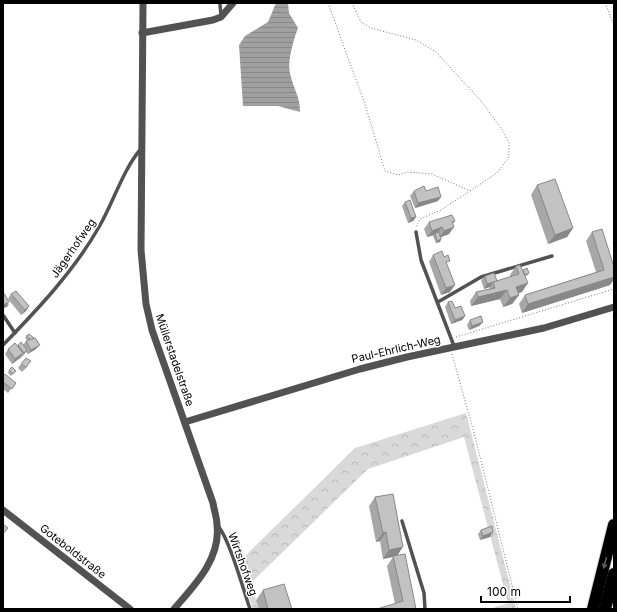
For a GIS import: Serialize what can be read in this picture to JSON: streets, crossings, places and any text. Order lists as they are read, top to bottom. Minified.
{"streets":{"street":["Paul-Ehrlich-Weg","Müllerstadelstraße","Goteboldstraße"],"lane":["Jägerhofweg","Wirtshofweg"]},"crossings":[["Jägerhofweg","Müllerstadelstraße"],["Paul-Ehrlich-Weg","Müllerstadelstraße"],["Müllerstadelstraße","Wirtshofweg"]],"scale_bar":"100 m"}
